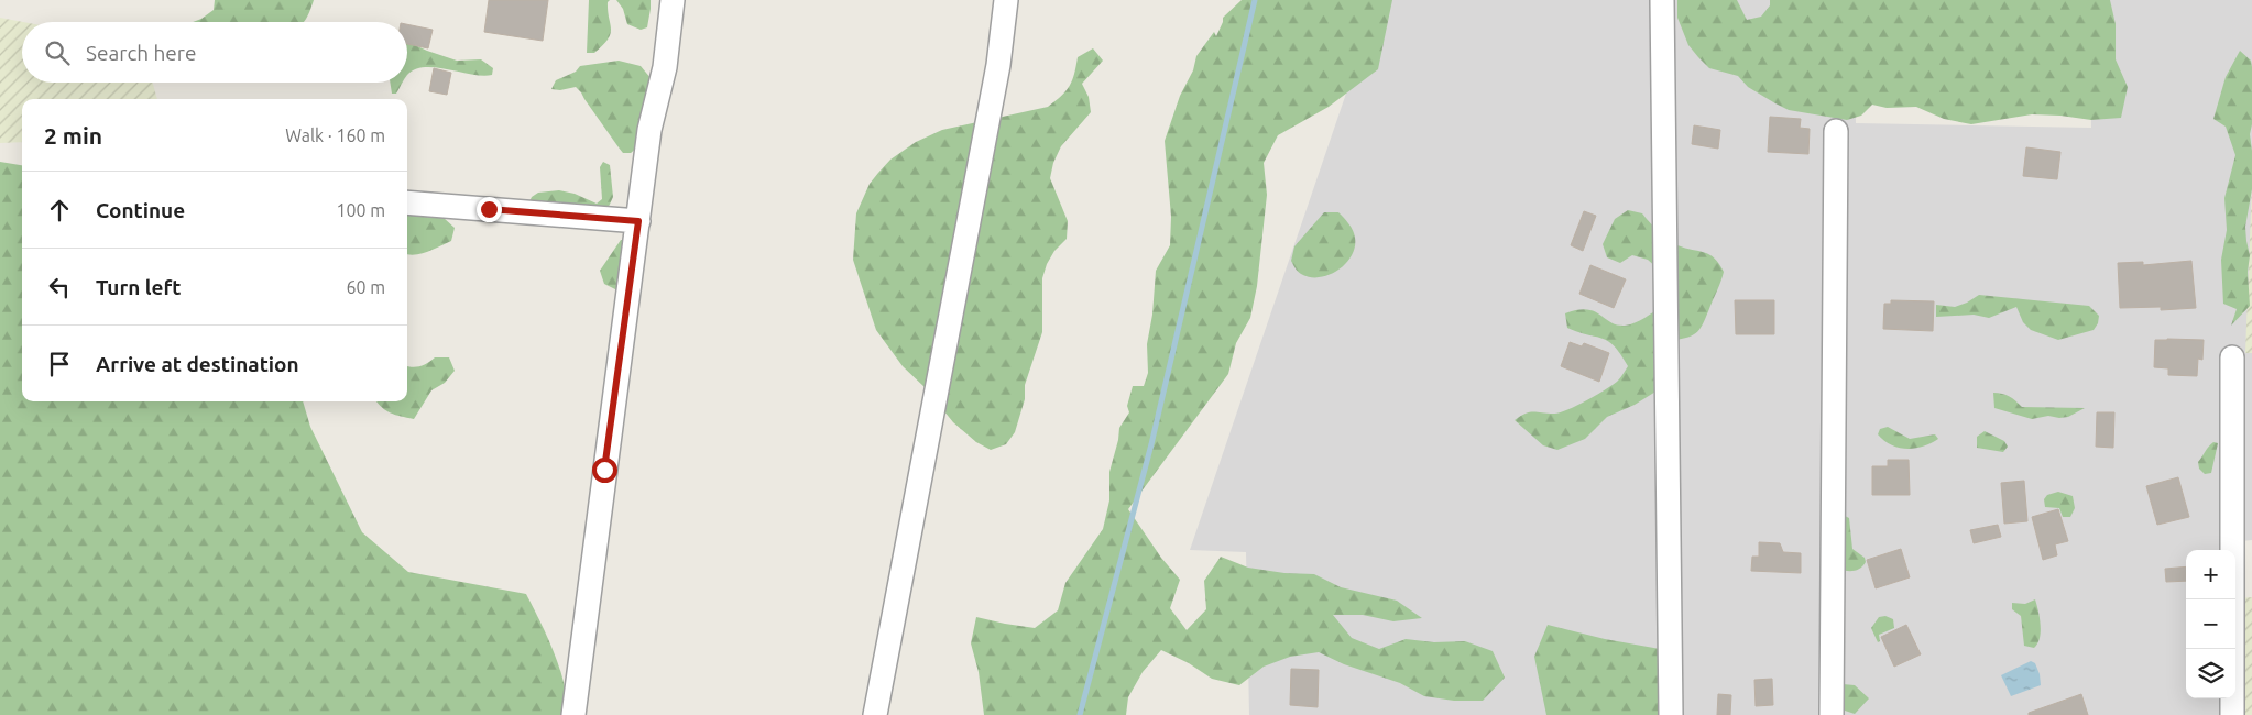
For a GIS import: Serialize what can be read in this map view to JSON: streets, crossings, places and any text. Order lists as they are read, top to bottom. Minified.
{"page":{"search":"Search here","heading":["2 min","Walk · 160 m"],"list":[["Continue","100 m"],["Turn left","60 m"],"Arrive at destination"],"map_buttons":["+","−"]}}
